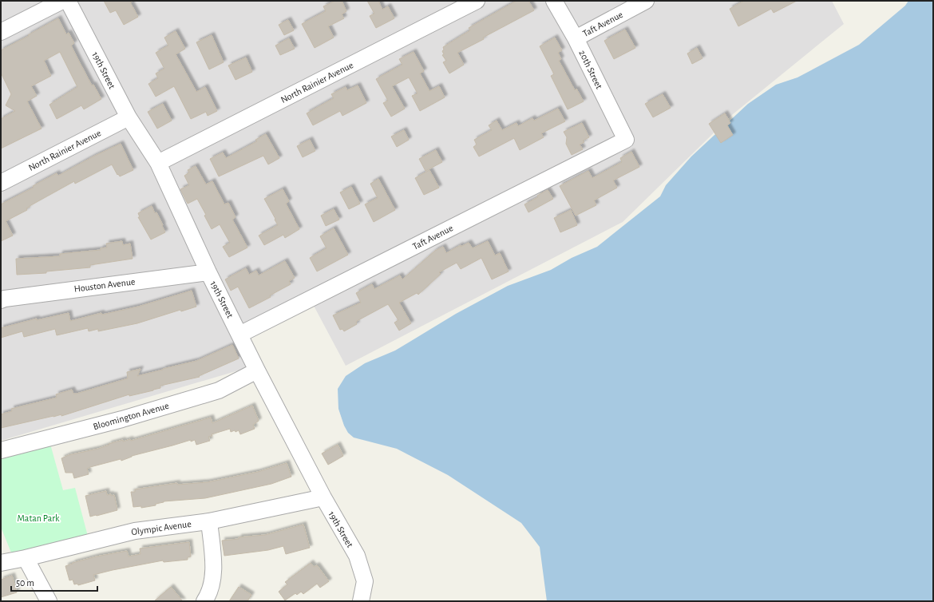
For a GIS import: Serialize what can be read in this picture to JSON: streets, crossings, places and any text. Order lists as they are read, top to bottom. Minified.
{"streets":{"street":["Taft Avenue","20th Street","19th Street","North Rainier Avenue","Houston Avenue","Bloomington Avenue","Olympic Avenue"]},"crossings":[["Taft Avenue","20th Street"],["Taft Avenue","19th Street"],["19th Street","North Rainier Avenue"],["19th Street","Houston Avenue"],["19th Street","Bloomington Avenue"],["19th Street","Olympic Avenue"]],"parks":["Matan Park"],"scale_bar":"50 m"}
